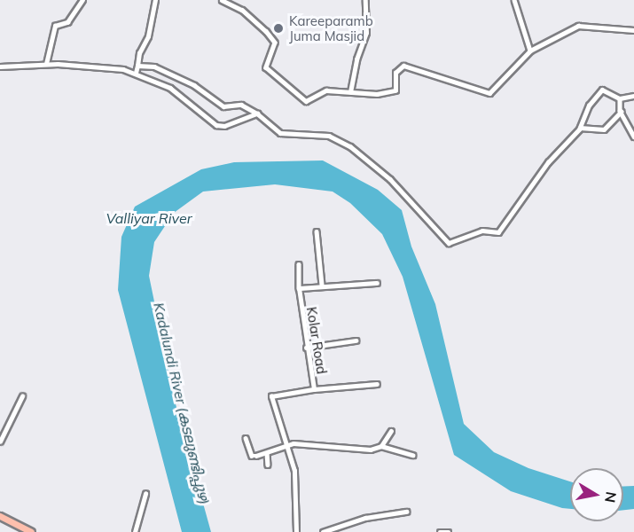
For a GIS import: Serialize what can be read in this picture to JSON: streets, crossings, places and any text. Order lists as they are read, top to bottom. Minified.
{"streets":{"street":["Kolar Road"]},"water":["Valliyar River","Kadalundi River (കടലുണ്ടിപ്പുഴ)"],"places":["Kareeparamb Juma Masjid"],"north":"right"}
